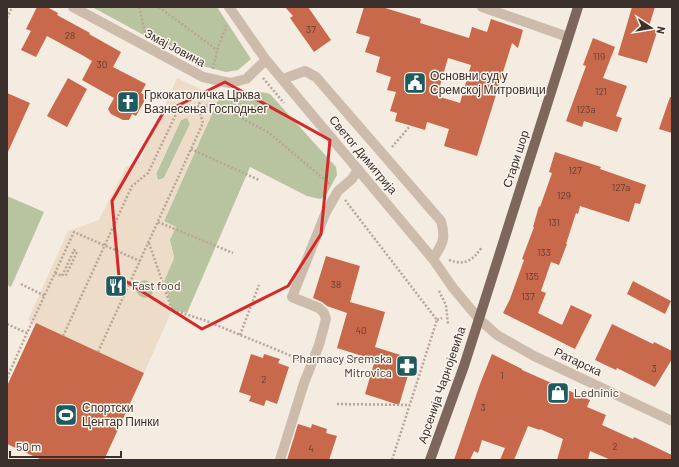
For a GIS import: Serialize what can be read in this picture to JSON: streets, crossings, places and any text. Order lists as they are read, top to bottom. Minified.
{"streets":{"main road":["Стари шор","Арсенија Чарнојевића"],"street":["Змај Јовина","Светог Димитрија","Ратарска"]},"crossings":[["Змај Јовина","Светог Димитрија"],["Светог Димитрија","Стари шор"],["Светог Димитрија","Ратарска"],["Светог Димитрија","Арсенија Чарнојевића"],["Стари шор","Ратарска"],["Стари шор","Арсенија Чарнојевића"],["Ратарска","Арсенија Чарнојевића"]],"places":{"public building":["Основни суд у Сремској Митровици"],"church":["Гркокатоличка Црква Вазнесења Господњег"],"restaurant":["Fast food"],"pharmacy":["Pharmacy Sremska Mitrovica"],"shop":["Ledninic"],"sports":["Спортски Центар Пинки"]},"house_numbers":["37","28","119","30","121","123a","127","127a","129","131","133","135","38","137","40","3","1","2","3","2","4"],"scale_bar":"50 m","north":"right"}
